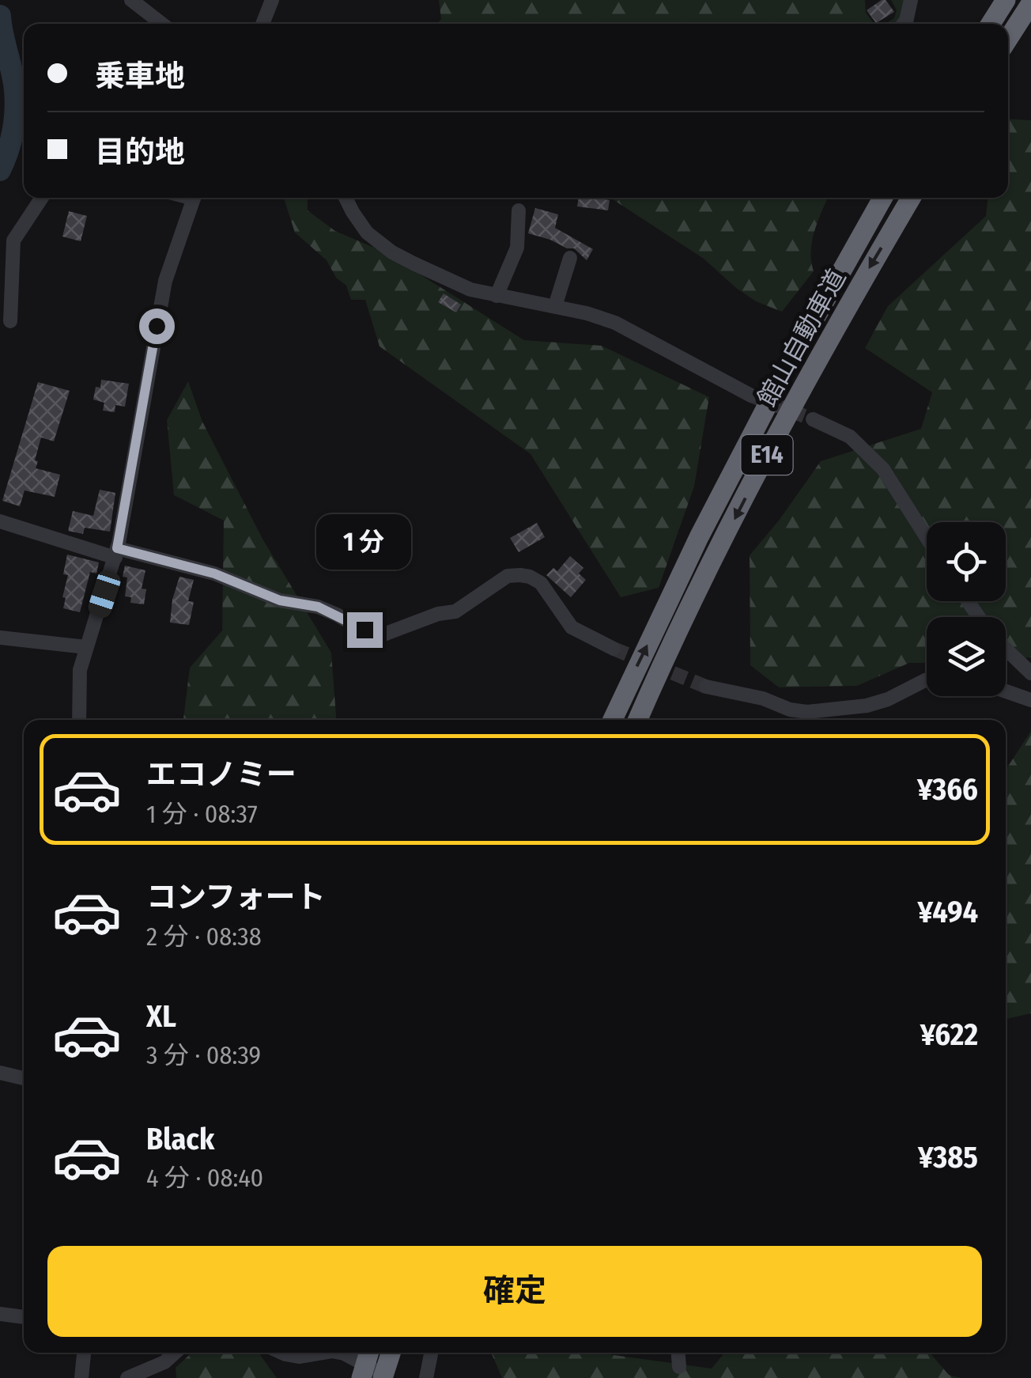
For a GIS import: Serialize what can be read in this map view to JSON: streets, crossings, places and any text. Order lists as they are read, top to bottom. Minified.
{"streets":{"highway":["館山自動車道","E14"]},"page":{"banner":["乗車地","目的地"],"bubble":"1 分","list":[{"name":"エコノミー","note":"1 分 · 08:37","value":"¥366"},{"name":"コンフォート","note":"2 分 · 08:38","value":"¥494"},{"name":"XL","note":"3 分 · 08:39","value":"¥622"},{"name":"Black","note":"4 分 · 08:40","value":"¥385"}],"buttons":"確定"}}
